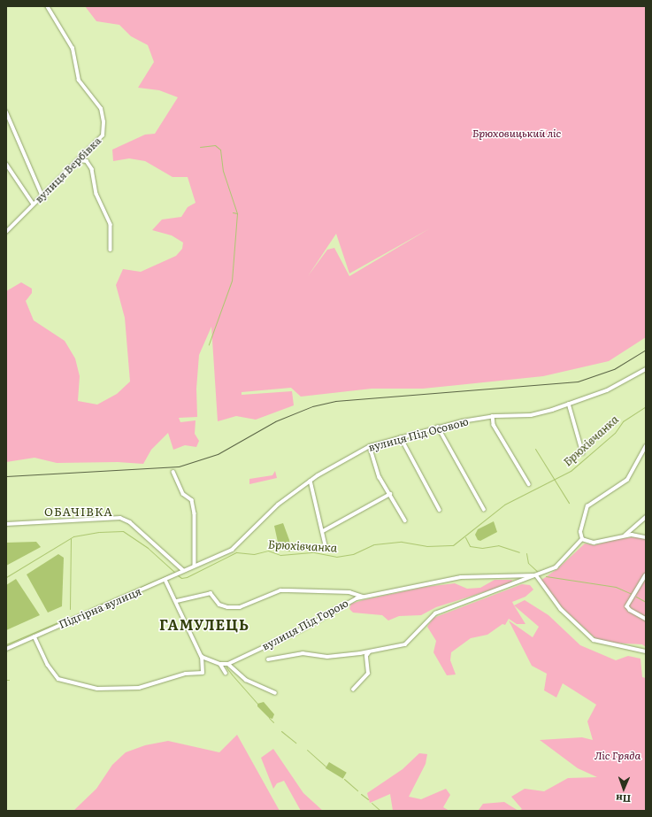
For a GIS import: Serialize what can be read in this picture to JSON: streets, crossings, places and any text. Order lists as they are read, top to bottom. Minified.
{"streets":{"street":["вулиця Вербівка","вулиця Під Осовою","Підгірна вулиця","вулиця Під Горою"]},"crossings":[["вулиця Під Осовою","Підгірна вулиця"]],"districts":["ОБАЧІВКА","ГАМУЛЕЦЬ"],"water":["Брюхівчанка"],"parks":["Брюховицький ліс","Ліс Гряда"],"north":"bottom"}
